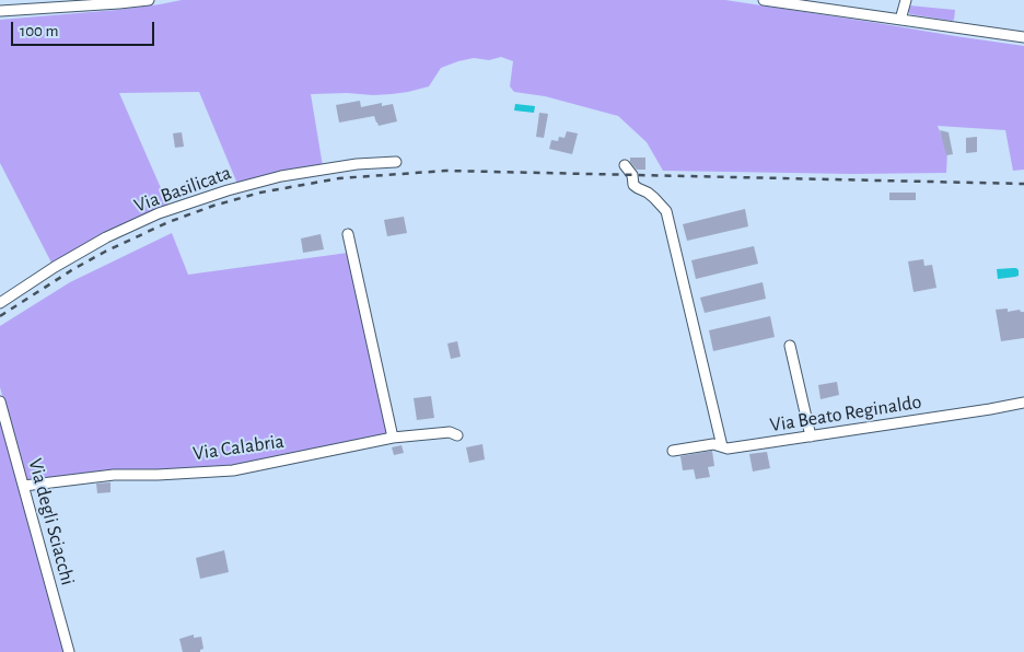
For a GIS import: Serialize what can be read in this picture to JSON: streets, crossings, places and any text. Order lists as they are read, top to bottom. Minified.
{"streets":{"street":["Via Basilicata","Via Beato Reginaldo","Via Calabria","Via degli Sciacchi"]},"crossings":[["Via Calabria","Via degli Sciacchi"]],"scale_bar":"100 m"}
